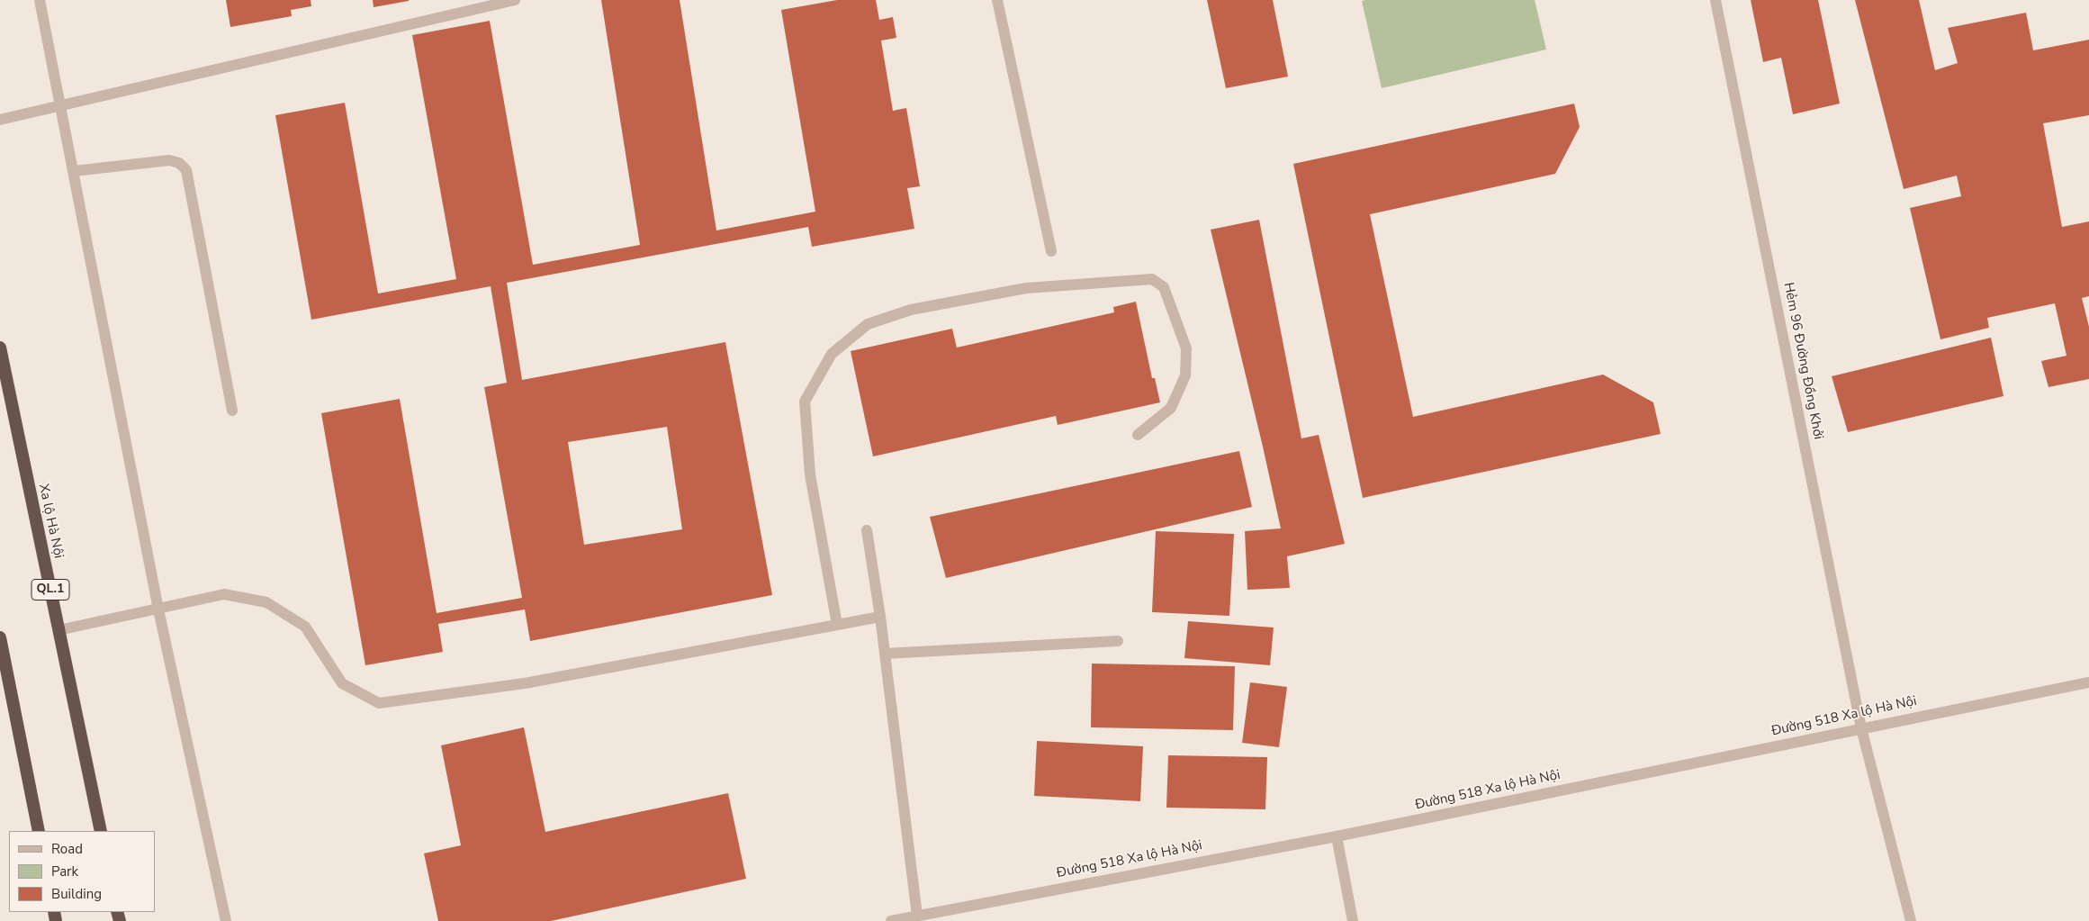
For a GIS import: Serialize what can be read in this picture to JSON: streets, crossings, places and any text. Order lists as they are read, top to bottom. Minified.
{"streets":{"highway":["Xa lộ Hà Nội","QL.1"],"street":["Hẻm 96 Đường Đồng Khởi","Đường 518 Xa lộ Hà Nội"]},"crossings":[["Hẻm 96 Đường Đồng Khởi","Đường 518 Xa lộ Hà Nội"]],"legend":["Road","Park","Building"]}
